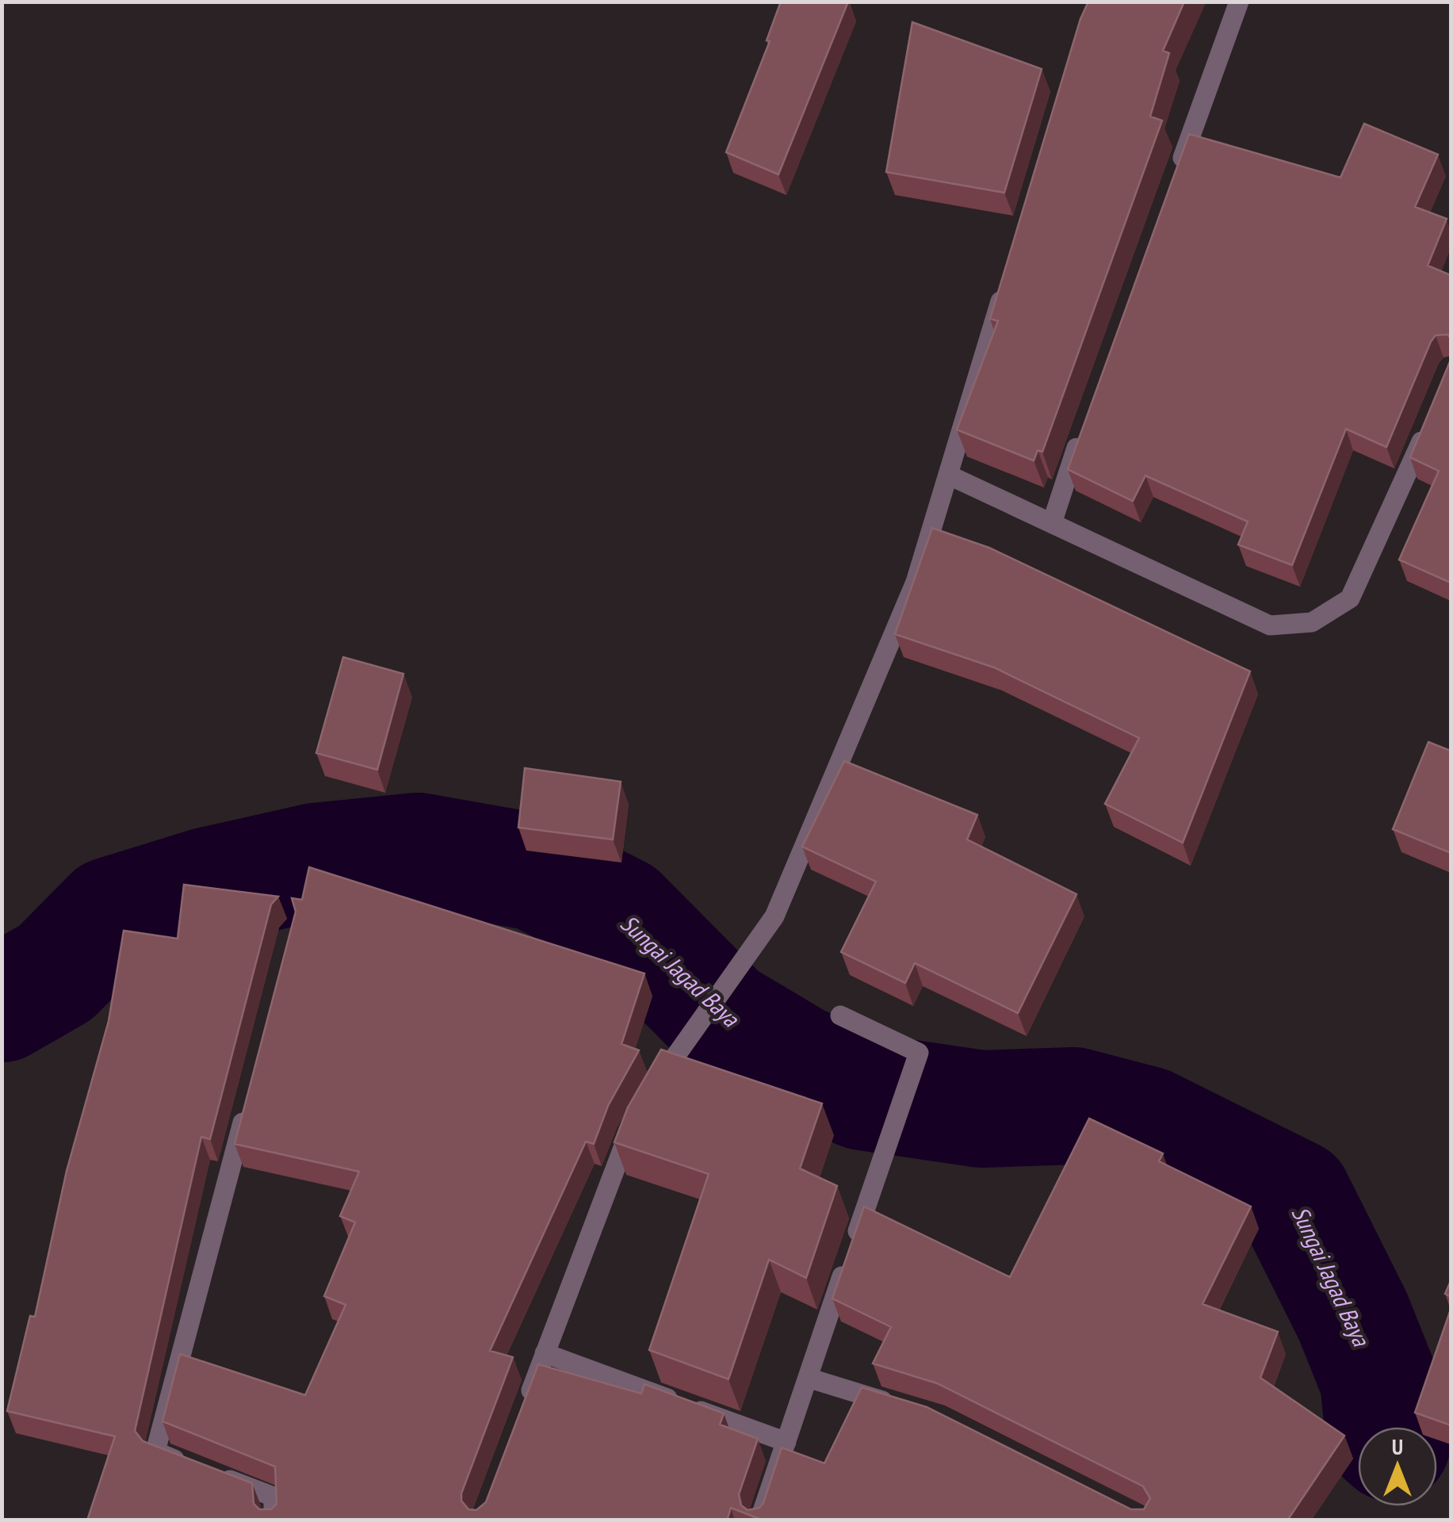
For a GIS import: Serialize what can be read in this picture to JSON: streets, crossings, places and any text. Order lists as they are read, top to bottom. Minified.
{"water":["Sungai Jagad Baya"],"north":"top"}
